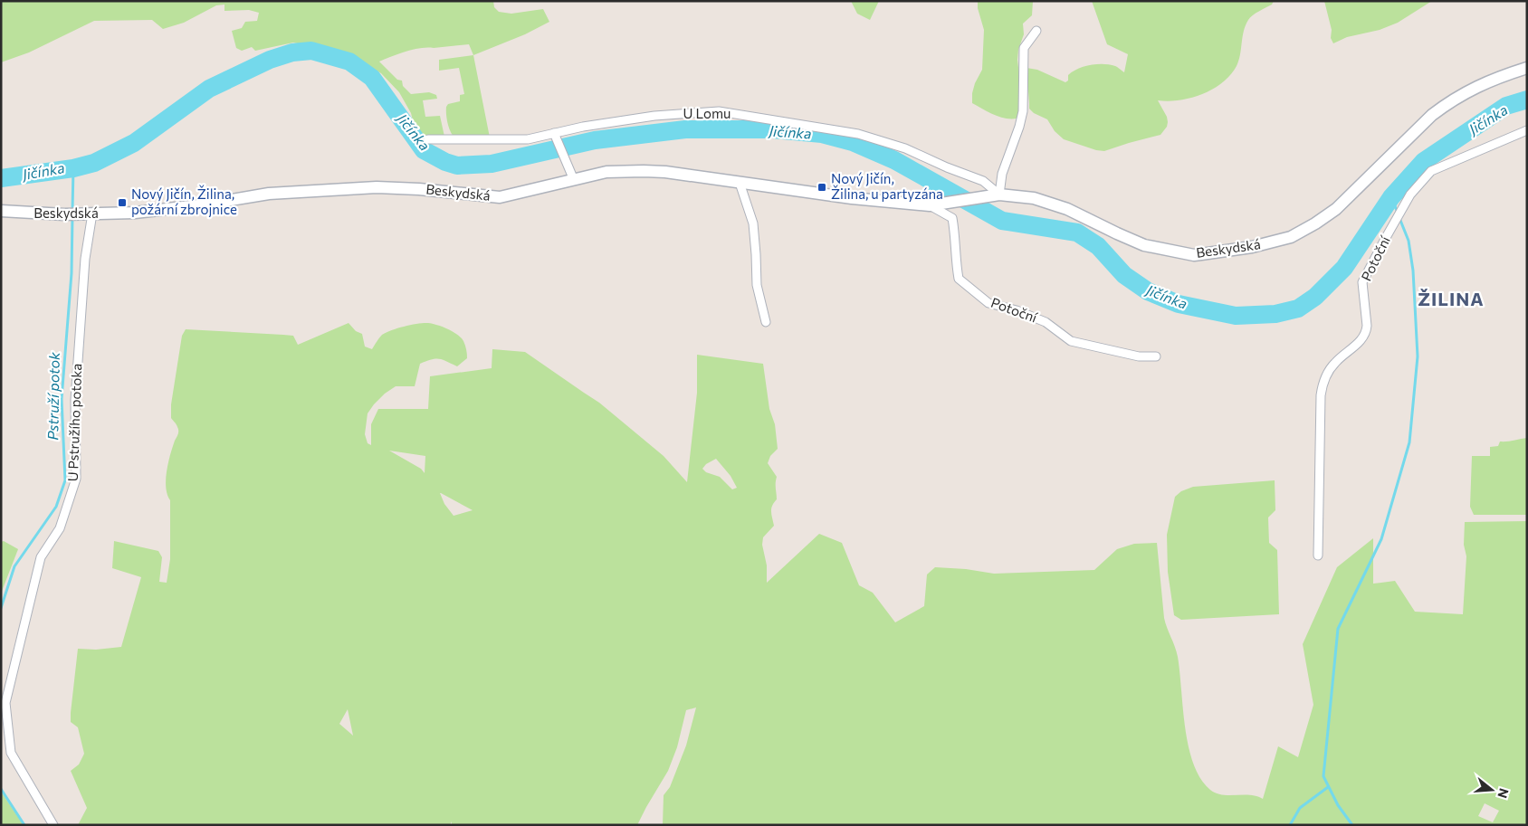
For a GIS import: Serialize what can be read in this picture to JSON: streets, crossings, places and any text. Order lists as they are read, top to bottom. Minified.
{"streets":{"street":["U Lomu","Beskydská","Potoční","U Pstružího potoka"]},"crossings":[["U Lomu","Beskydská"],["Beskydská","Potoční"],["Beskydská","U Pstružího potoka"]],"districts":["ŽILINA"],"water":["Jičínka","Pstruží potok"],"places":{"transit":["Nový Jičín, Žilina, u partyzána","Nový Jičín, Žilina, požární zbrojnice"]},"north":"right"}
